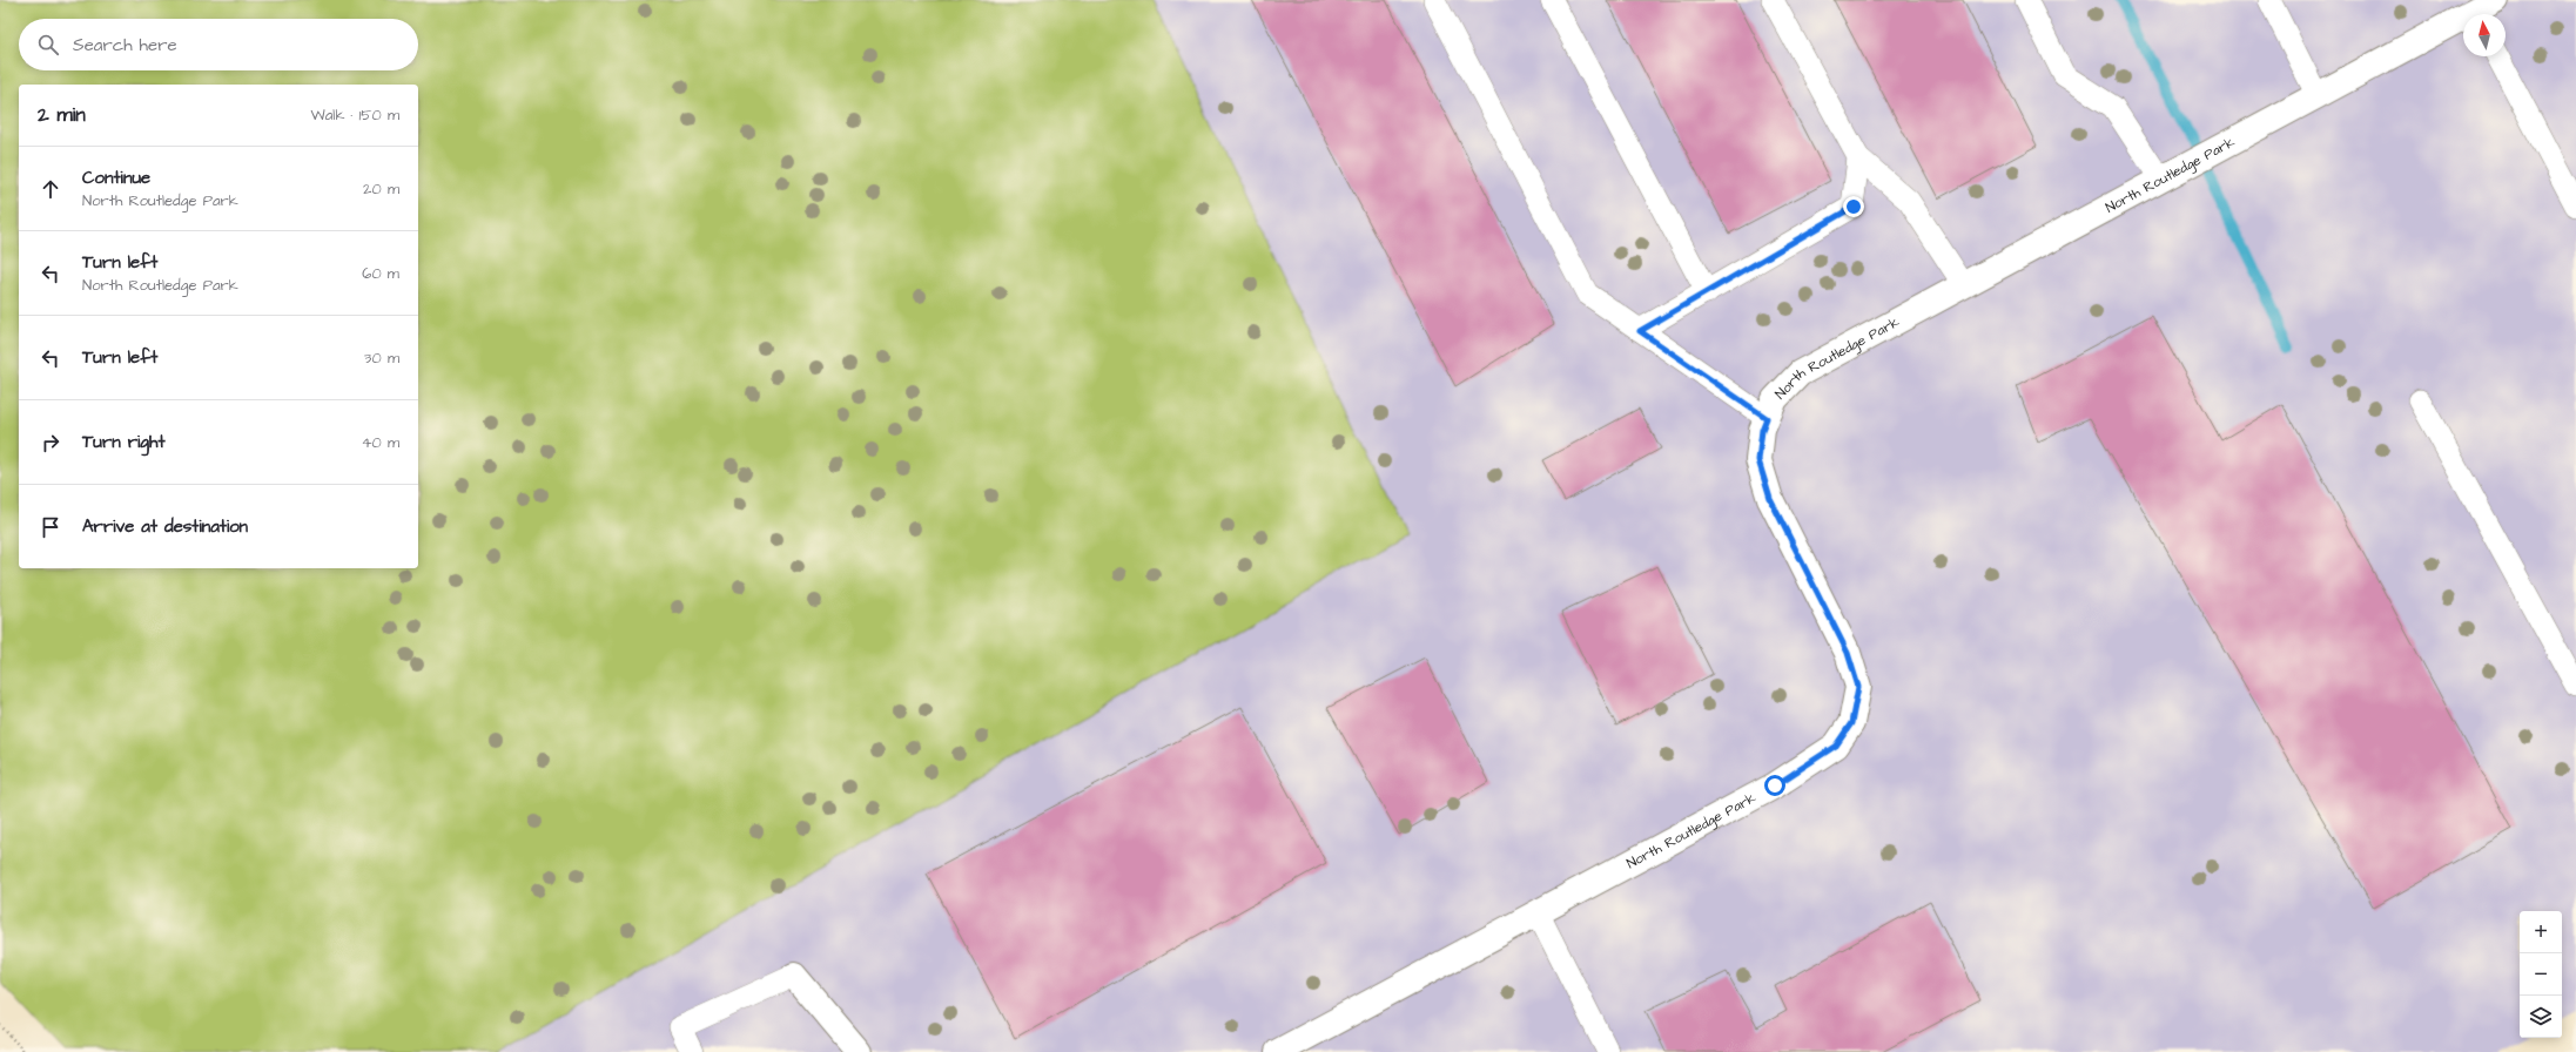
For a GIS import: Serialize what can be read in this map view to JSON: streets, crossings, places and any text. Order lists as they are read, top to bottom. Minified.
{"streets":{"street":["North Routledge Park"]},"north":"top","page":{"search":"Search here","heading":["2 min","Walk · 150 m"],"list":[["Continue","North Routledge Park","20 m"],["Turn left","North Routledge Park","60 m"],["Turn left","30 m"],["Turn right","40 m"],"Arrive at destination"],"map_buttons":["+","−"]}}
